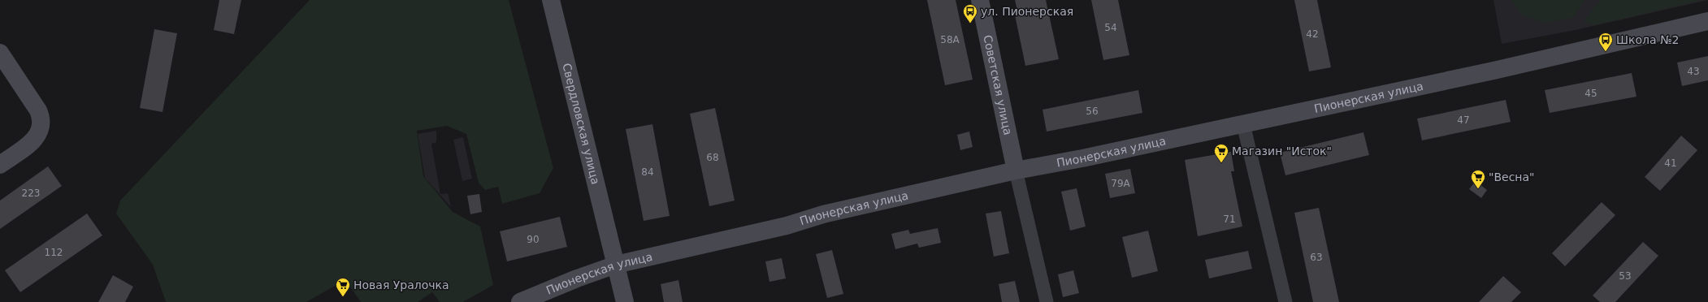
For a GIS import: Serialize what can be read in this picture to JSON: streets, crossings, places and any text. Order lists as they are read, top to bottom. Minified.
{"streets":{"street":["Советская улица","Пионерская улица","Свердловская улица"]},"crossings":[["Советская улица","Пионерская улица"],["Пионерская улица","Свердловская улица"]],"places":{"bus stop":["ул. Пионерская","Школа №2"],"supermarket":["Магазин \"Исток\"","\"Весна\"","Новая Уралочка"]},"house_numbers":["54","42","58А","43","45","56","47","68","41","84","79А","223","71","90","112","63","53"]}
